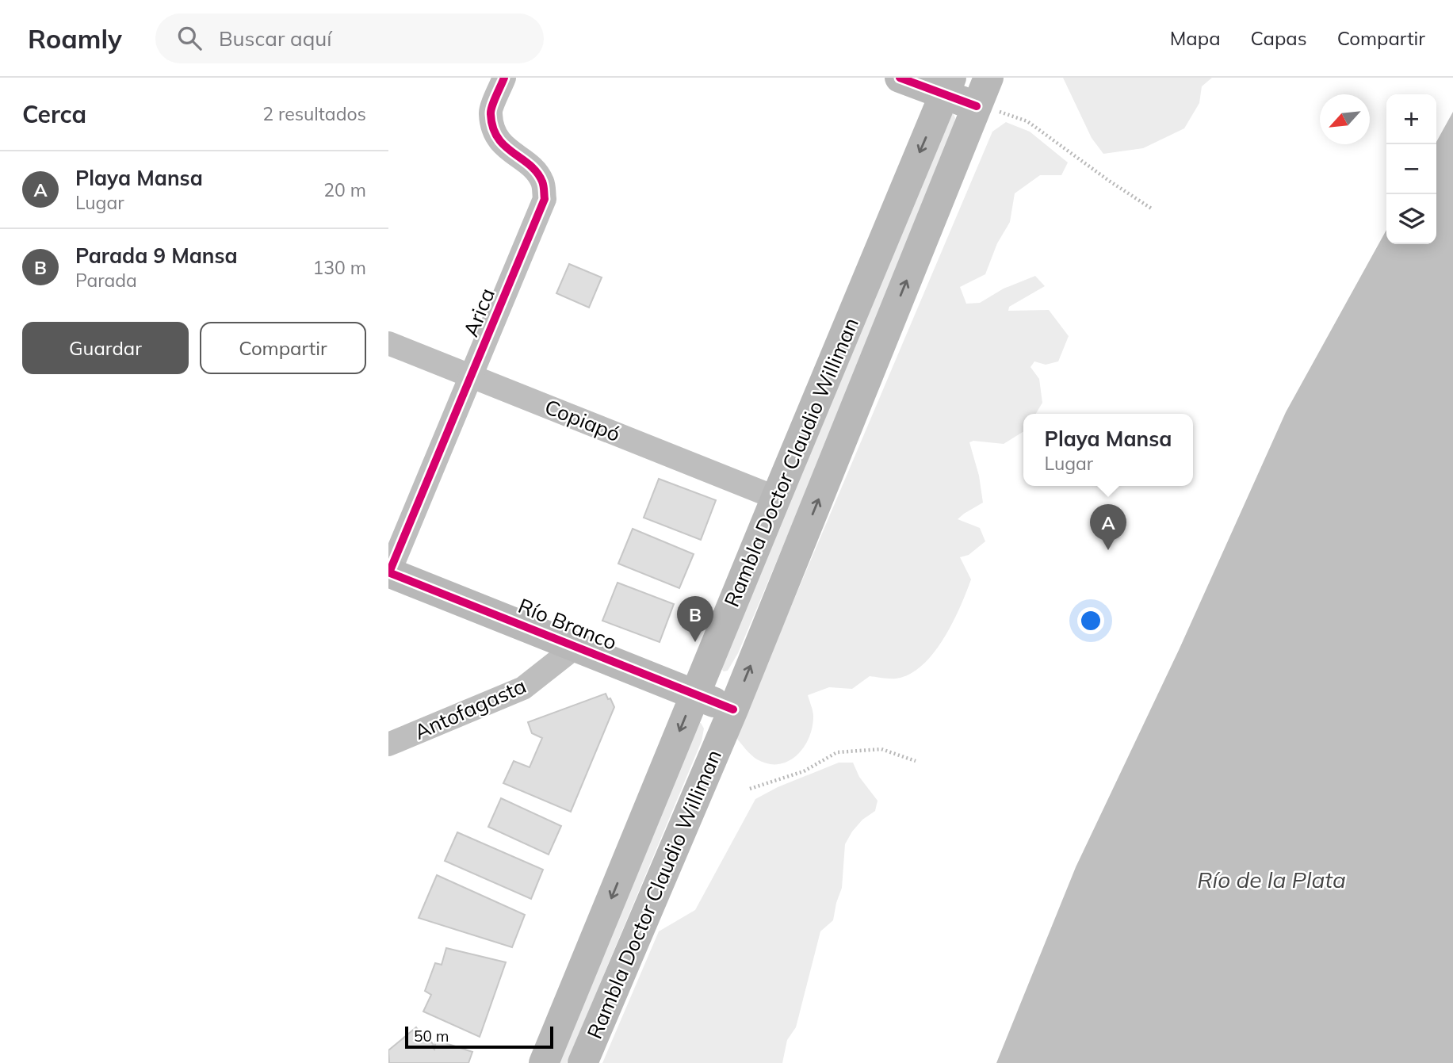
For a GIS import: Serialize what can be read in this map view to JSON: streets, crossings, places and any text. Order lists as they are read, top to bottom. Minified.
{"streets":{"main road":["Rambla Doctor Claudio Williman","Río Branco"],"street":["Arica","Copiapó","Antofagasta"]},"crossings":[["Arica","Copiapó"],["Arica","Río Branco"],["Copiapó","Rambla Doctor Claudio Williman"],["Rambla Doctor Claudio Williman","Río Branco"],["Río Branco","Antofagasta"]],"water":["Río de la Plata"],"scale_bar":"50 m","north":"bottom left","page":{"header":"Roamly","search":"Buscar aquí","nav":["Mapa","Capas","Compartir"],"heading":["Cerca","2 resultados"],"map_buttons":["+","−"],"list":[{"mark":"A","name":"Playa Mansa","note":"Lugar","value":"20 m"},{"mark":"B","name":"Parada 9 Mansa","note":"Parada","value":"130 m"}],"buttons":["Guardar","Compartir"],"popup":["Playa Mansa","Lugar"],"pins":["A","B"],"scale":"50 m"}}
